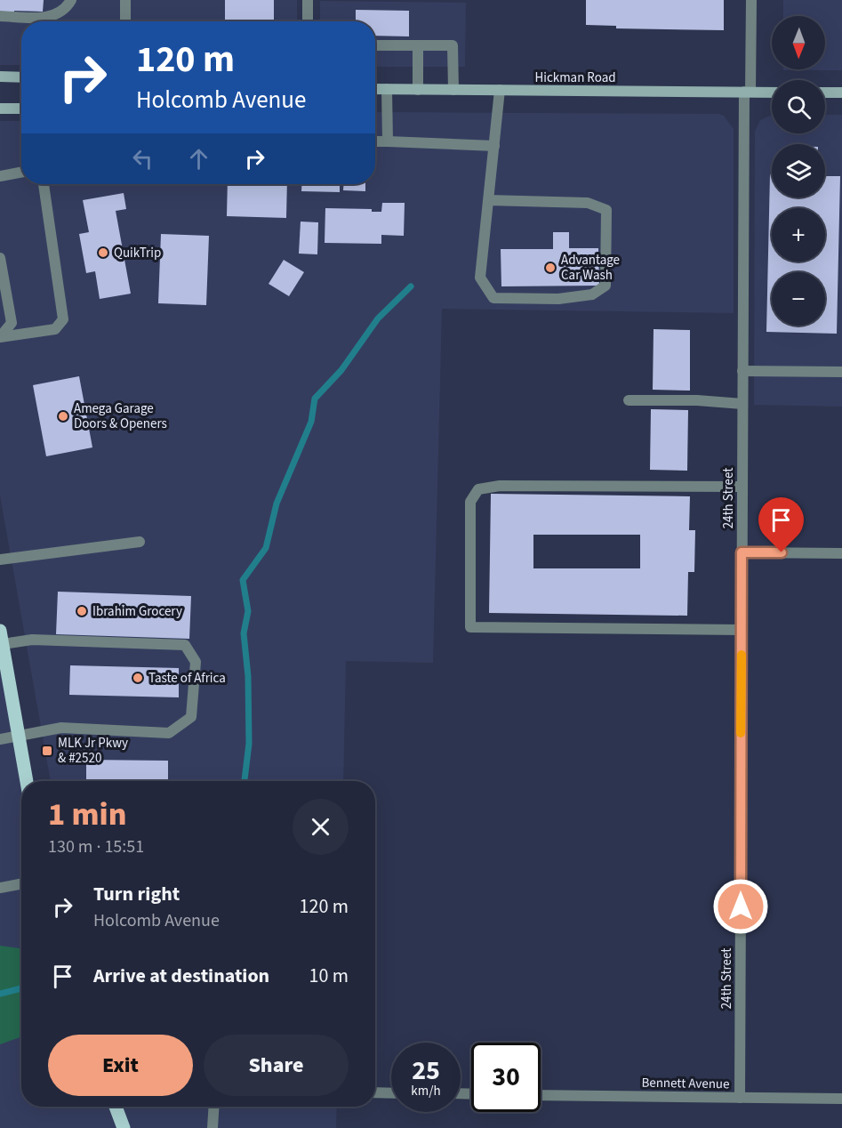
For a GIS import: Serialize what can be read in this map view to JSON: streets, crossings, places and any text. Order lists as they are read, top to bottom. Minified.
{"streets":{"main road":["Hickman Road"],"street":["24th Street","Bennett Avenue"]},"crossings":[["Hickman Road","24th Street"],["24th Street","Bennett Avenue"]],"places":{"other":["QuikTrip","Advantage Car Wash","Amega Garage Doors & Openers","Ibrahim Grocery","Taste of Africa"],"transit":["MLK Jr Pkwy & #2520"]},"north":"bottom","page":{"map_buttons":["+","−"],"turn":["120 m","Holcomb Avenue"],"heading":["1 min","130 m · 15:51"],"list":[{"name":"Turn right","note":"Holcomb Avenue","value":"120 m"},{"name":"Arrive at destination","value":"10 m"}],"buttons":["Exit","Share"],"speed":"25 km/h","limit":"30"}}
